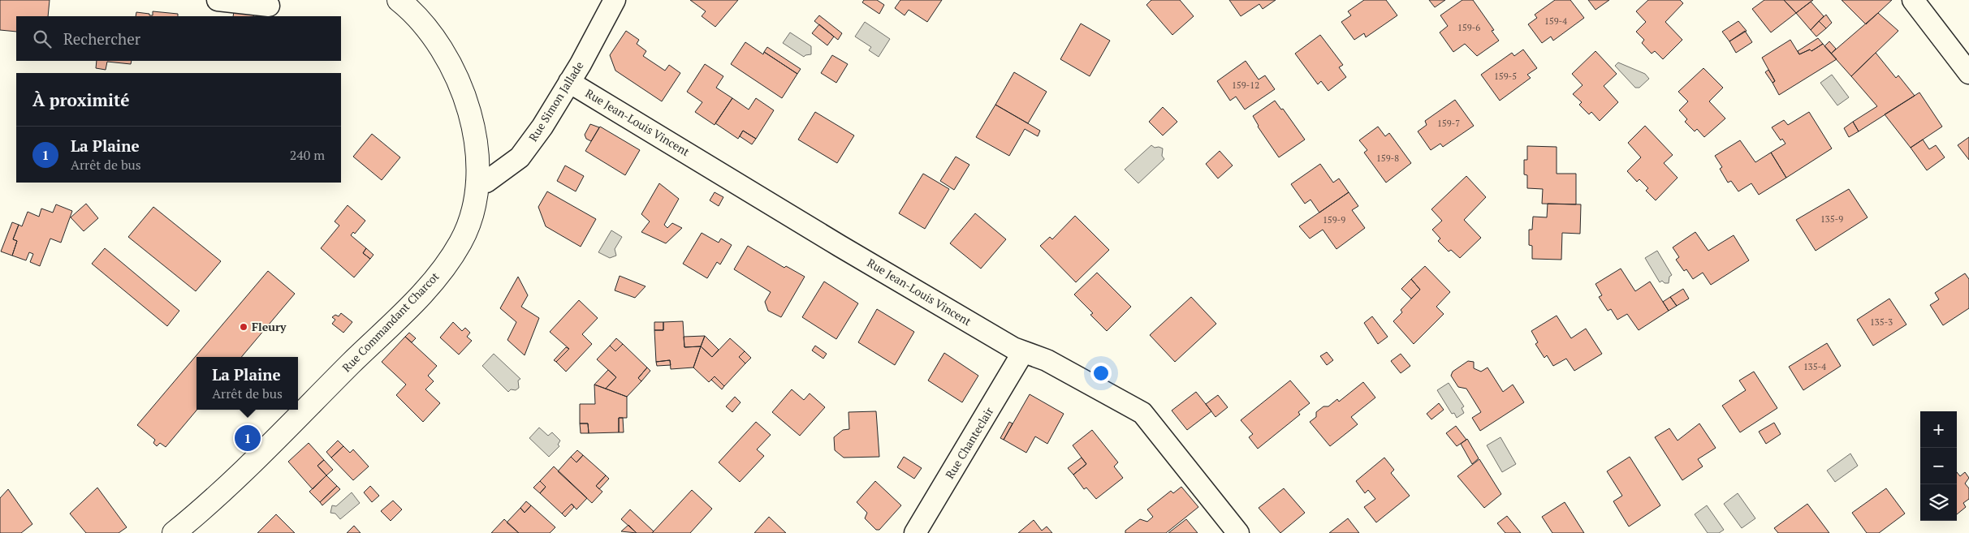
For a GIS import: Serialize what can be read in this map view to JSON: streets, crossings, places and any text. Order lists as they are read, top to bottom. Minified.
{"streets":{"main road":["Rue Commandant Charcot"],"street":["Rue Simon Jallade","Rue Jean-Louis Vincent","Rue Chanteclair"]},"crossings":[["Rue Simon Jallade","Rue Jean-Louis Vincent"],["Rue Simon Jallade","Rue Commandant Charcot"],["Rue Jean-Louis Vincent","Rue Chanteclair"]],"places":["Fleury"],"house_numbers":["159-4","159-6","159-5","159-12","159-7","159-8","135-9","159-9","135-3","135-4"],"page":{"search":"Rechercher","heading":"À proximité","list":[{"mark":"1","name":"La Plaine","note":"Arrêt de bus","value":"240 m"}],"popup":["La Plaine","Arrêt de bus"],"map_buttons":["+","−"],"pins":"1"}}
